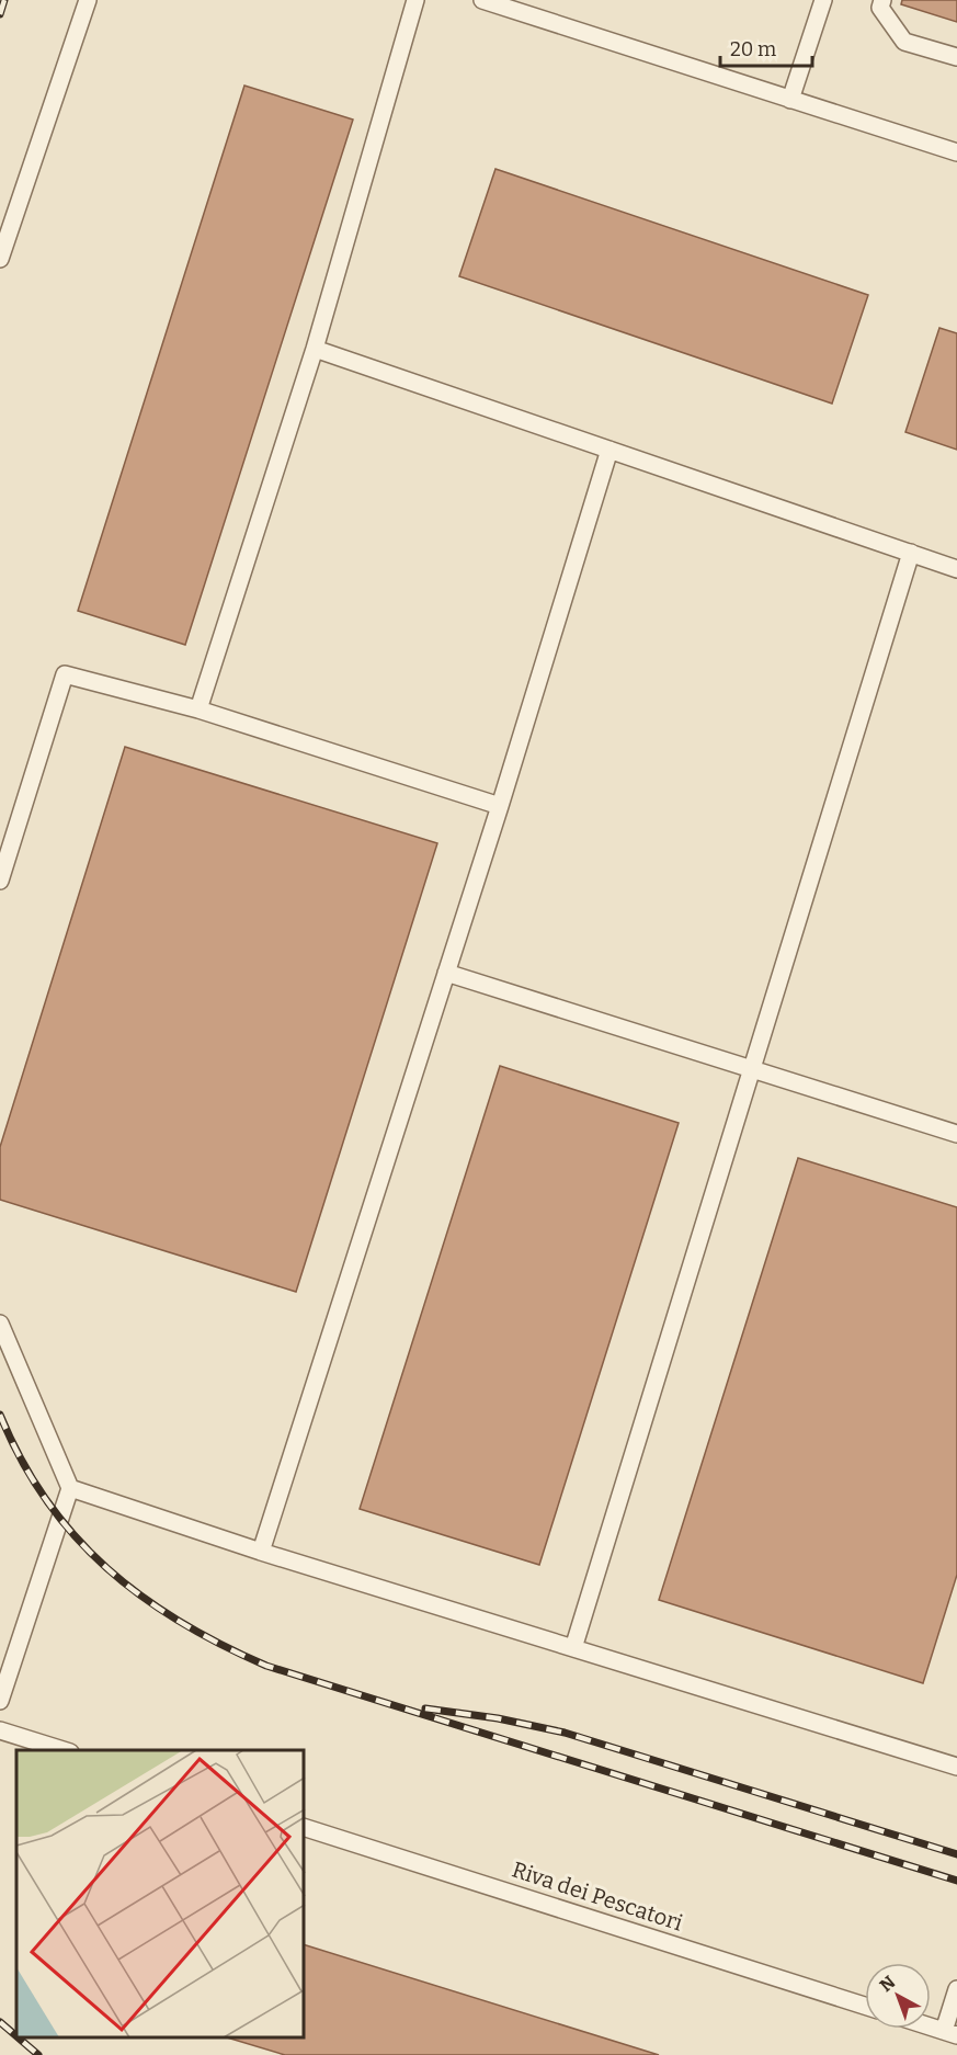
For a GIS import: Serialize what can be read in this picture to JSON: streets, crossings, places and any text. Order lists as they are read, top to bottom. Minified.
{"streets":{"lane":["Riva dei Pescatori"]},"scale_bar":"20 m","north":"top left"}
